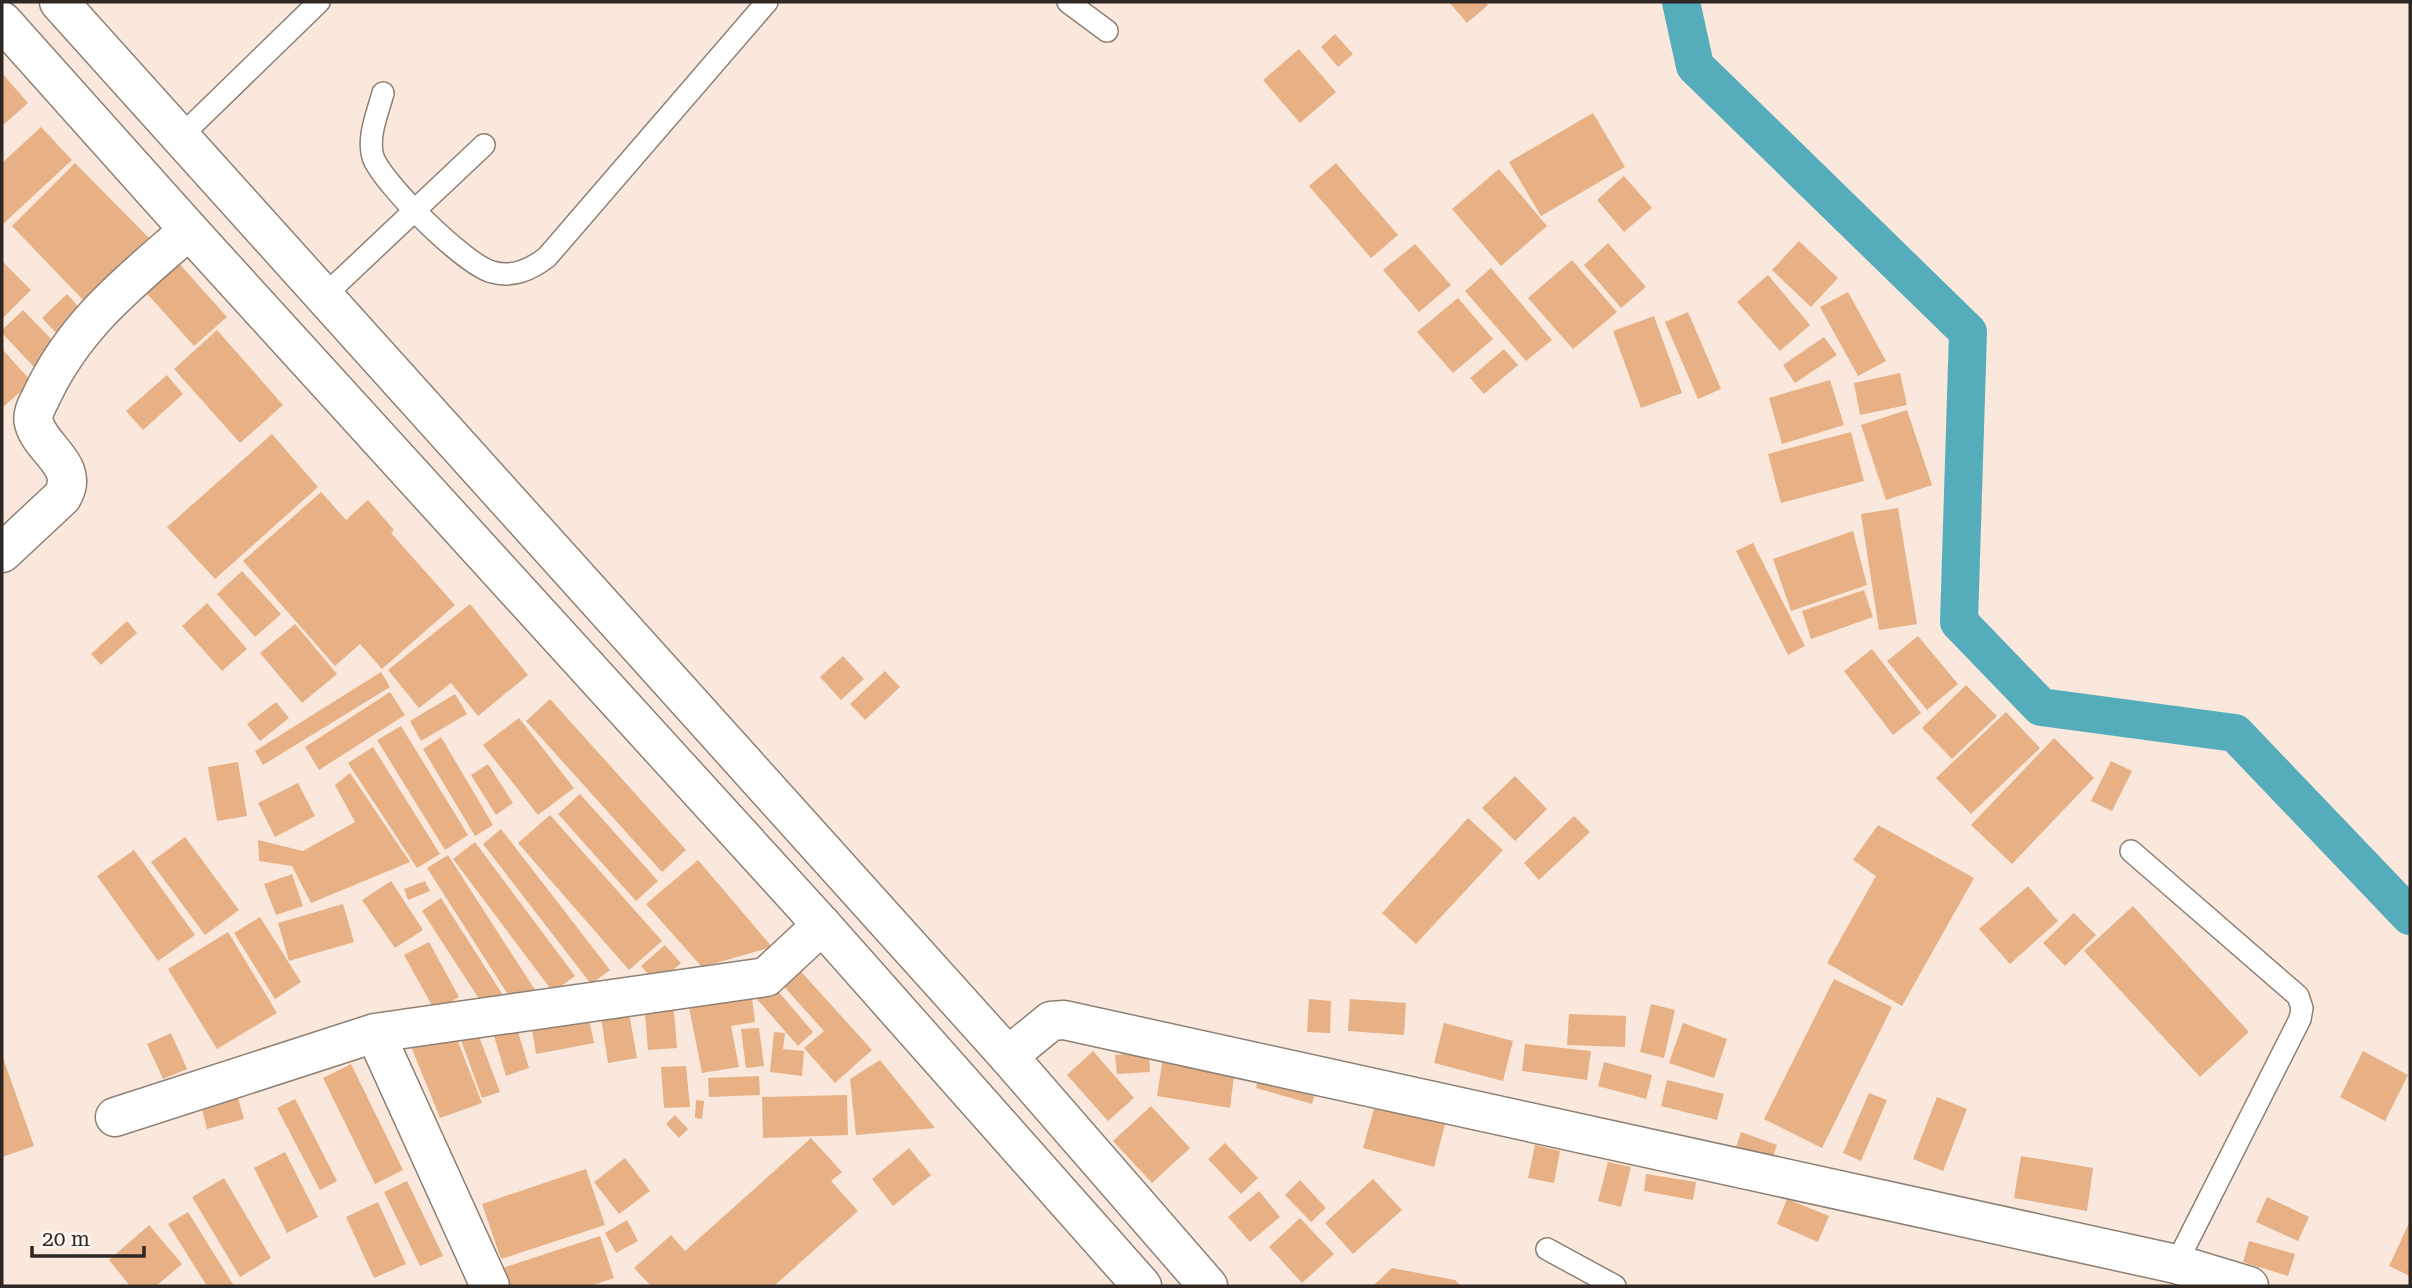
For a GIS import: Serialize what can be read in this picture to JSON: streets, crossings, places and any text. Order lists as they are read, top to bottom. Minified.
{"scale_bar":"20 m"}
